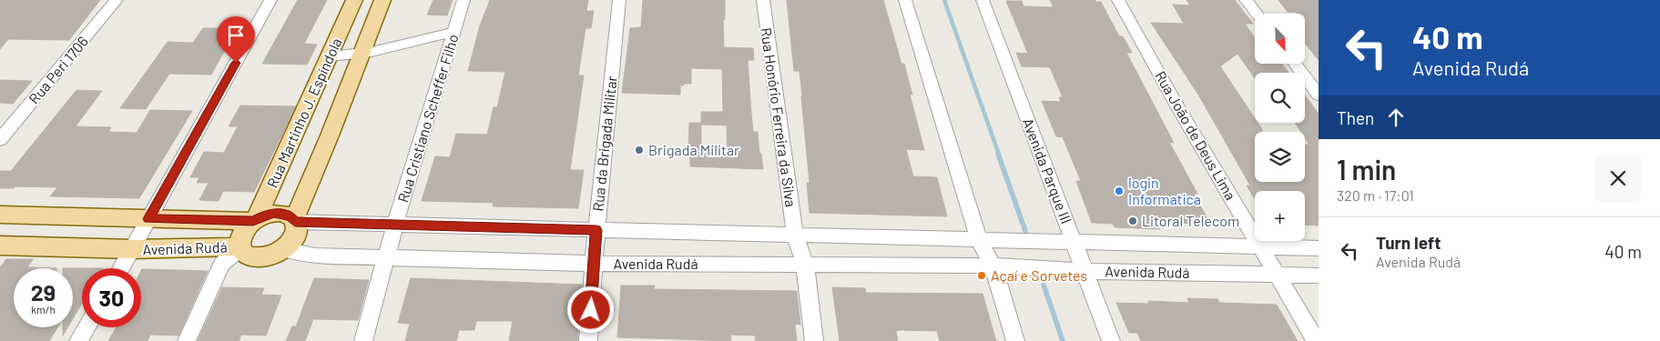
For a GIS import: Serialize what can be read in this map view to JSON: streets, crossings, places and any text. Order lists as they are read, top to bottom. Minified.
{"streets":{"main road":["Rua Martinho J. Espíndola","Avenida Rudá"],"street":["Rua Peri 1706","Rua Honório Ferreira da Silva","Rua Cristiano Scheffer Filho","Rua João de Deus Lima","Rua da Brigada Militar","Avenida Parque III"]},"crossings":[["Rua Martinho J. Espíndola","Avenida Rudá"],["Rua Honório Ferreira da Silva","Avenida Rudá"],["Rua Cristiano Scheffer Filho","Avenida Rudá"],["Rua João de Deus Lima","Avenida Rudá"],["Rua da Brigada Militar","Avenida Rudá"],["Avenida Parque III","Avenida Rudá"]],"places":["Brigada Militar","login Informatica","Litoral Telecom","Açaí e Sorvetes"],"north":"bottom right","page":{"turn":["40 m","Avenida Rudá"],"map_buttons":"+","then":"Then","heading":["1 min","320 m · 17:01"],"list":[{"name":"Turn left","note":"Avenida Rudá","value":"40 m"}],"speed":"29 km/h","limit":"30"}}
